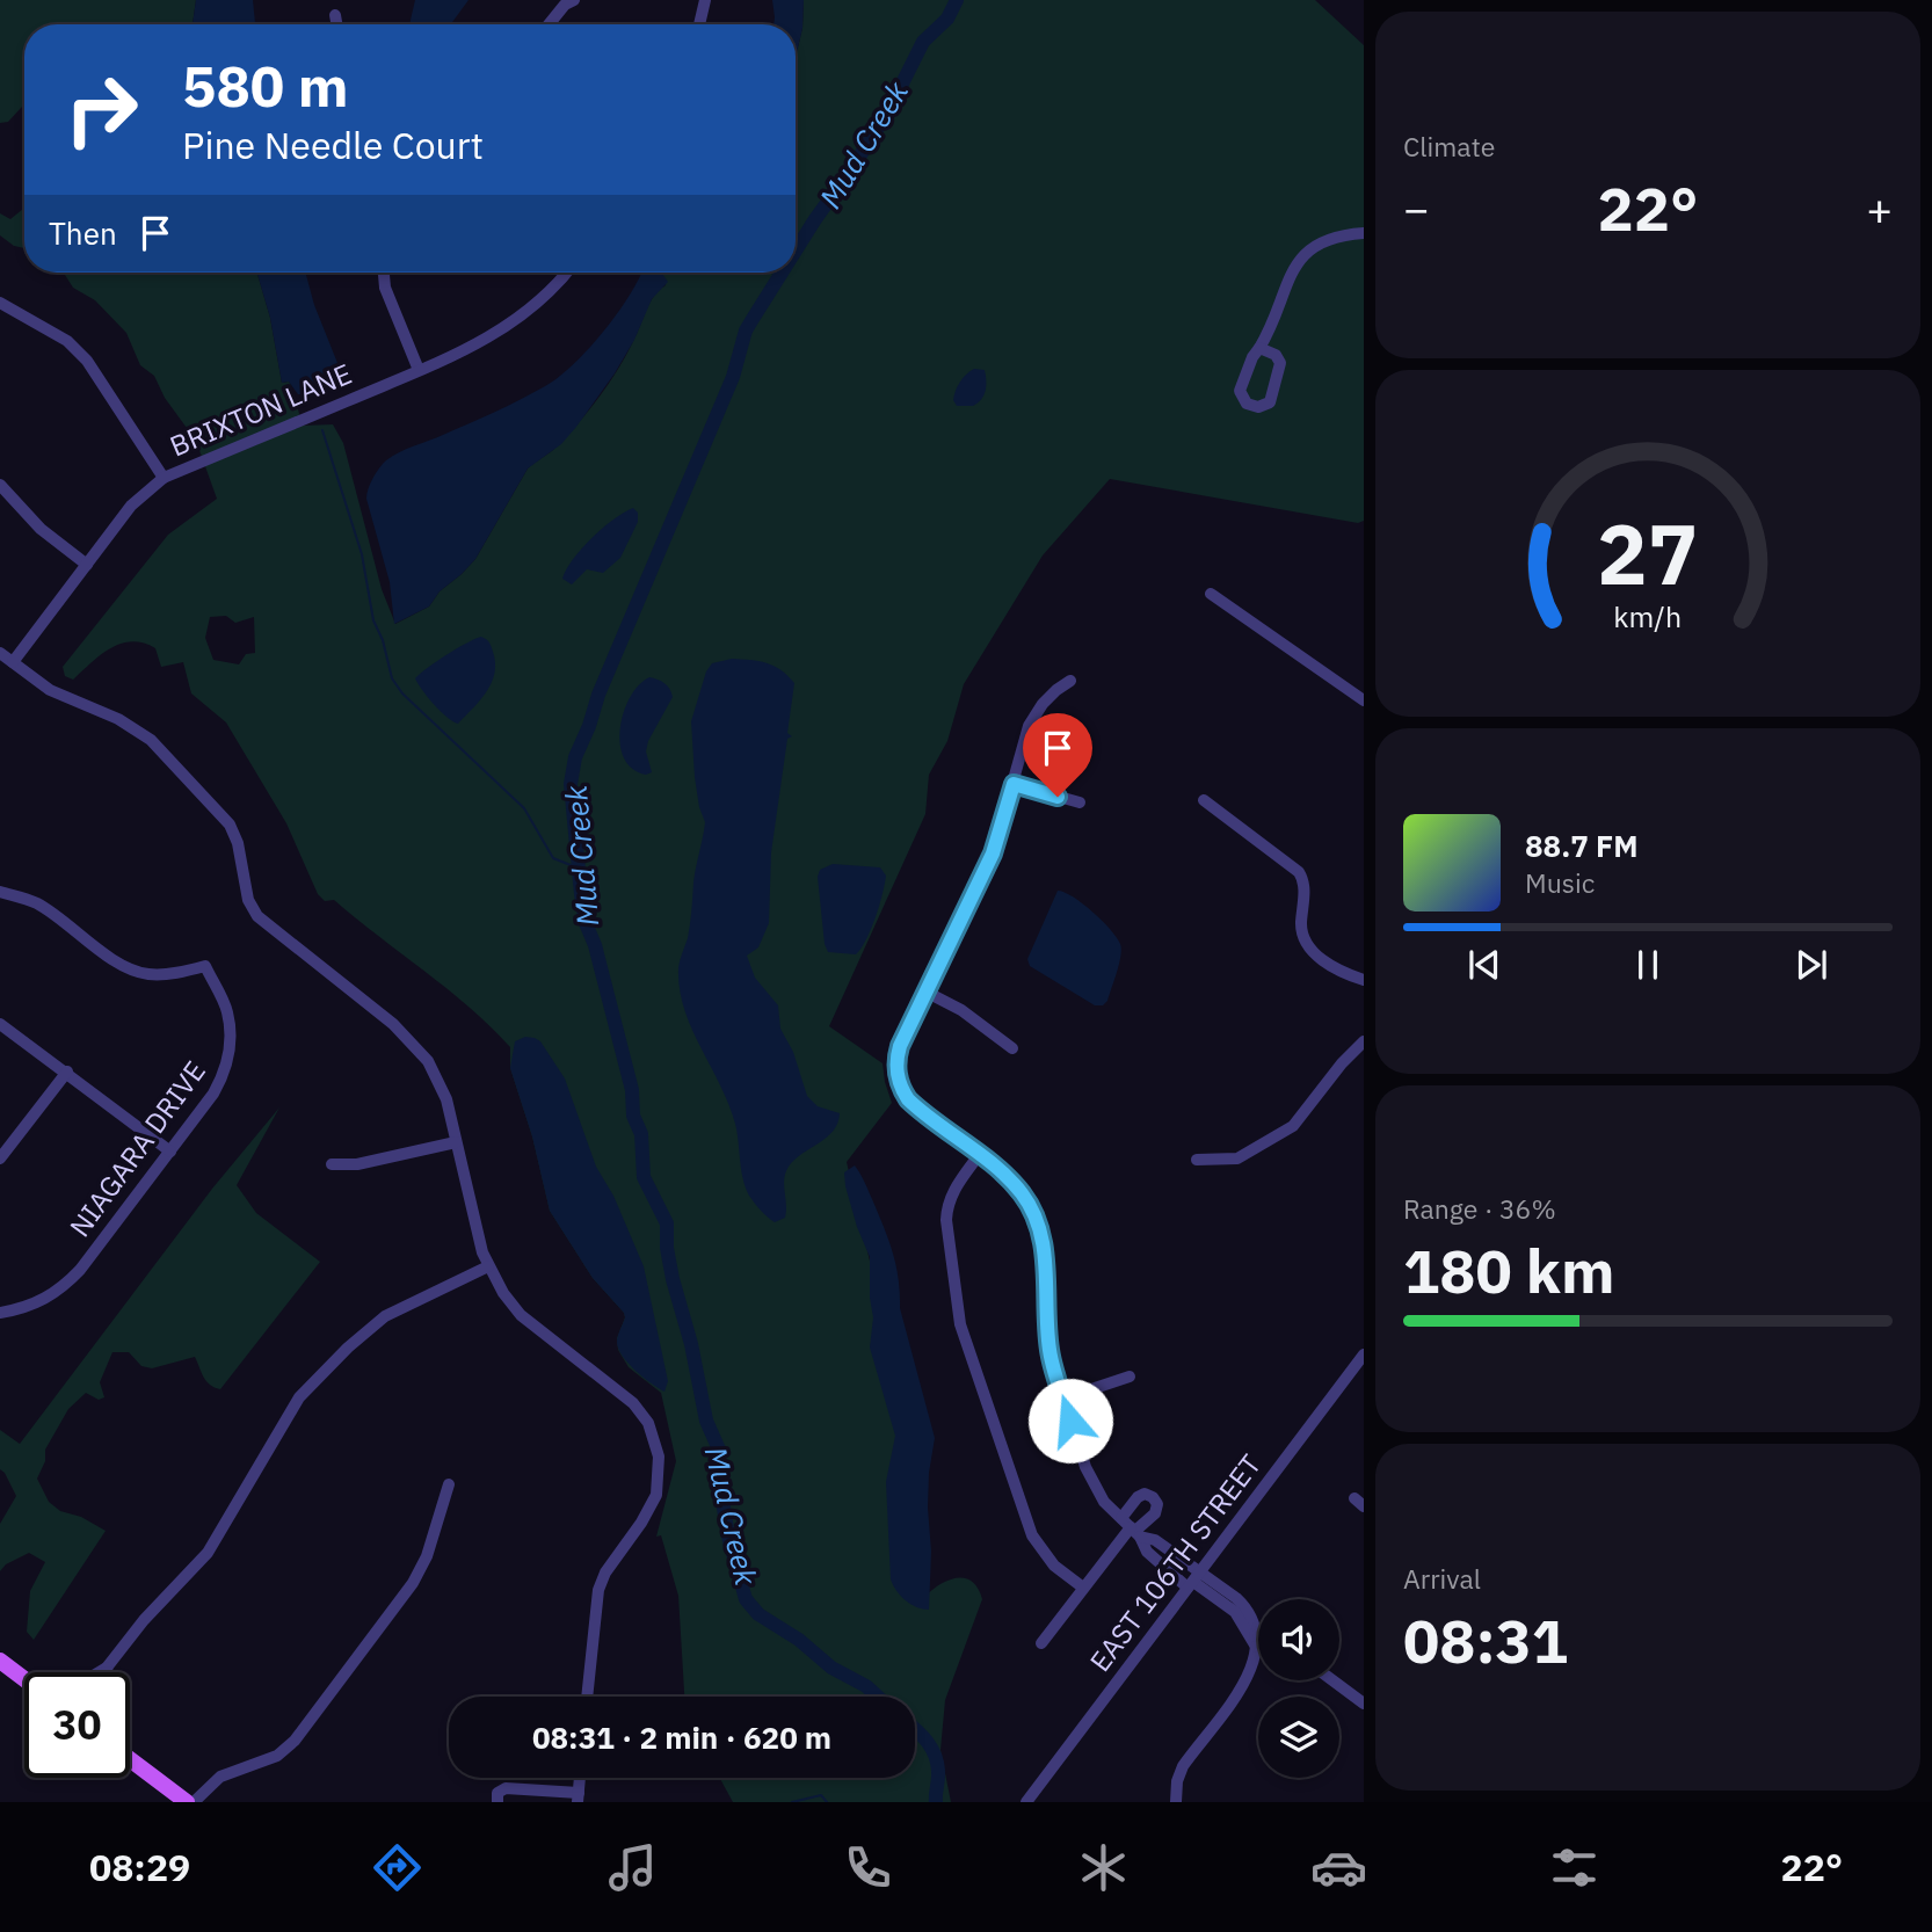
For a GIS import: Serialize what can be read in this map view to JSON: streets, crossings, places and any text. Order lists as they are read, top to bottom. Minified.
{"streets":{"street":["BRIXTON LANE","NIAGARA DRIVE","EAST 106TH STREET"]},"water":["Mud Creek"],"page":{"tile":["Climate",["Range · 36%","180 km"],["Arrival","08:31"]],"turn":["580 m","Pine Needle Court"],"heat":["−","22°","+"],"then":"Then","song":["88.7 FM","Music"],"limit":"30","trip":"08:31 · 2 min · 620 m","tabs":["08:29","22°"],"gauge":["27","km/h"]}}
